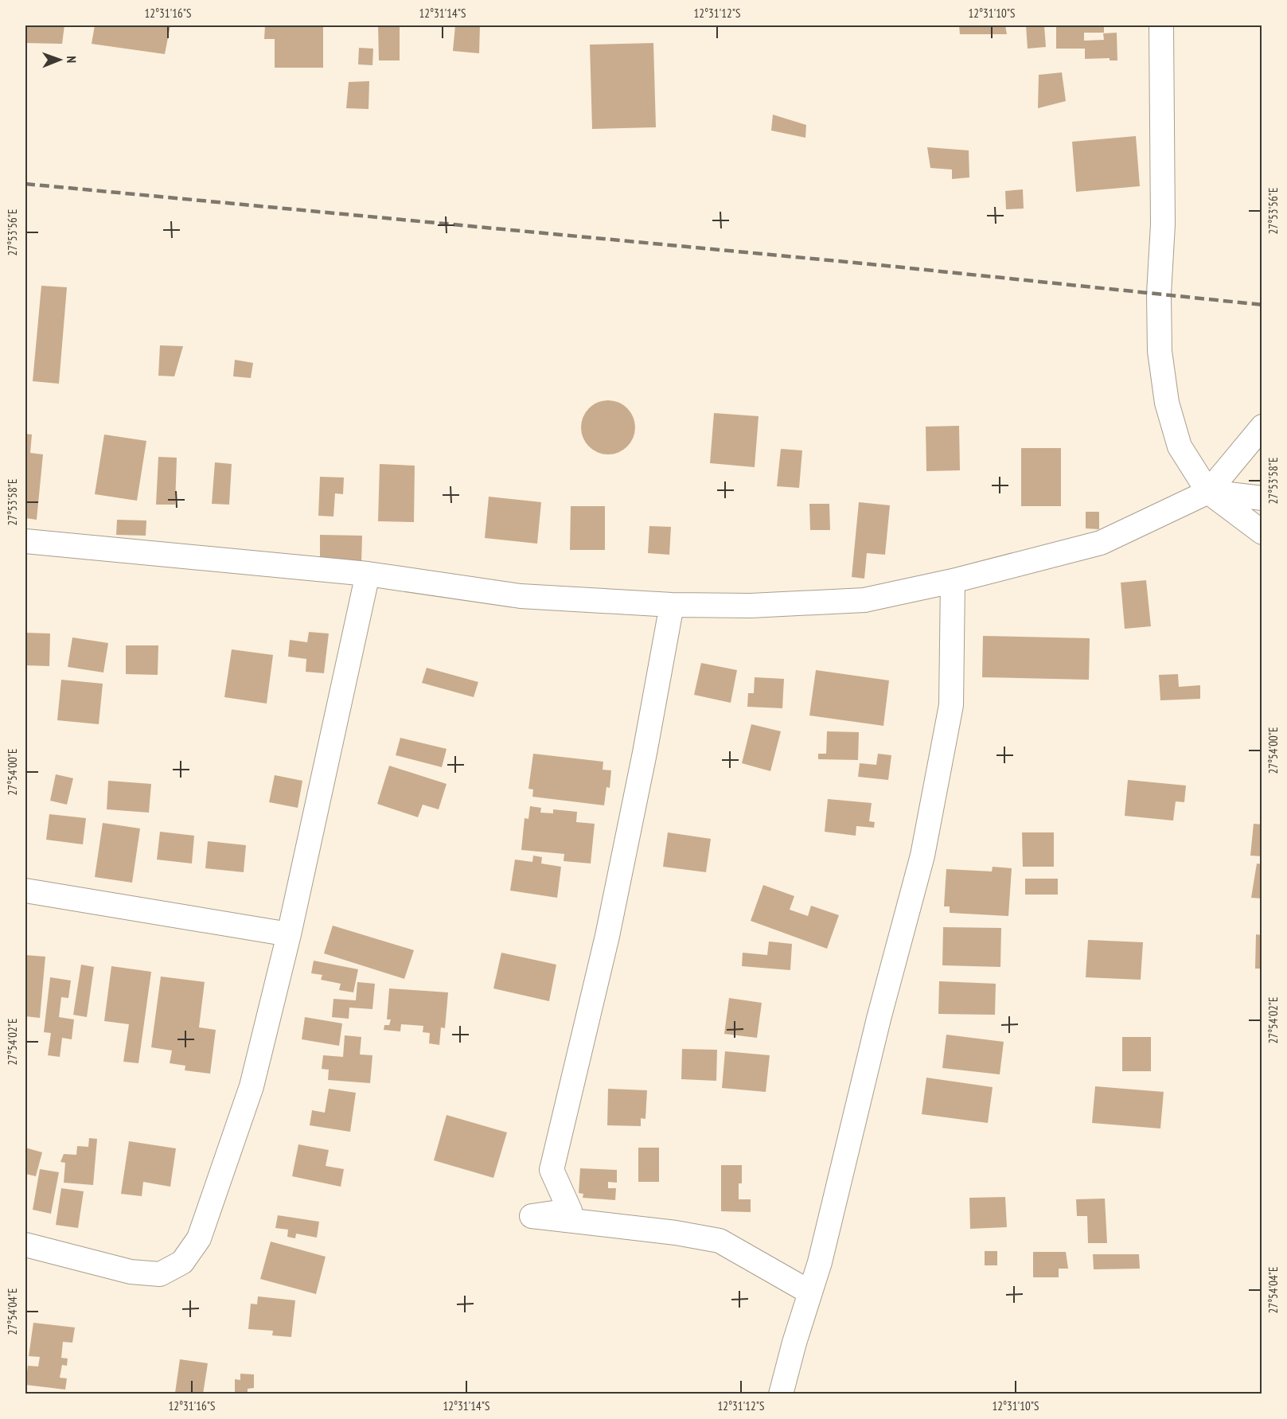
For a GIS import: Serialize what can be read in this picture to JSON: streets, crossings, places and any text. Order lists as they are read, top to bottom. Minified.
{"north":"right","coordinates":["12°31'16\"S","12°31'14\"S","12°31'12\"S","12°31'10\"S","27°53'56\"E","27°53'58\"E","27°54'00\"E","27°54'02\"E","27°54'04\"E"]}
